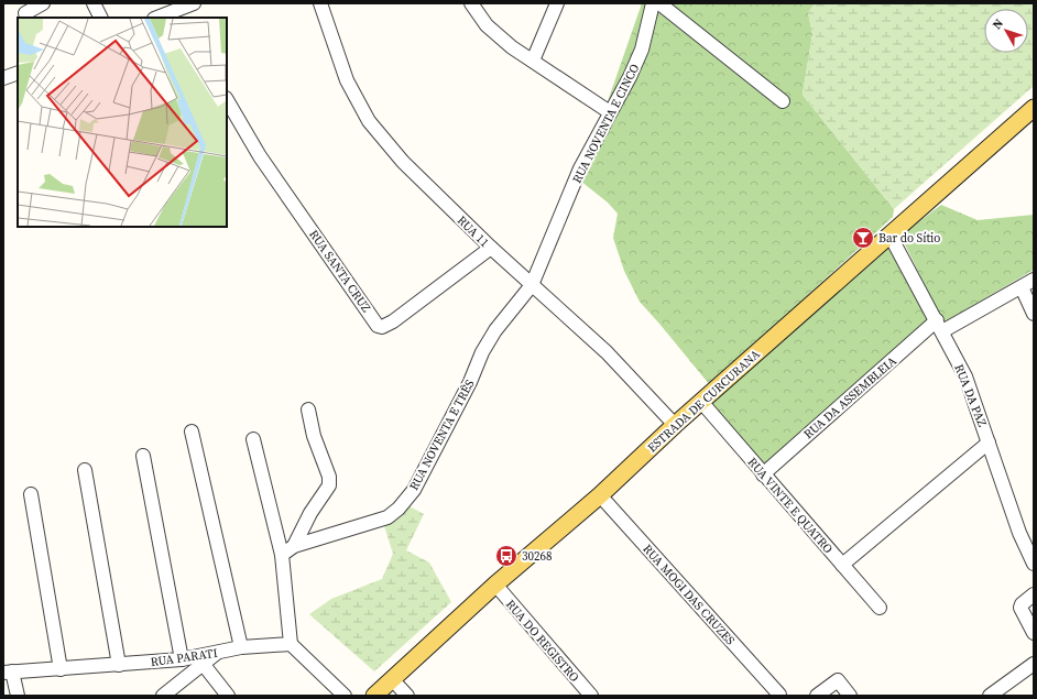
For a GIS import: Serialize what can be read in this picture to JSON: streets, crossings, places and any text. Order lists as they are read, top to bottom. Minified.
{"streets":{"main road":["ESTRADA DE CURCURANA"],"street":["RUA NOVENTA E CINCO","RUA 11","RUA SANTA CRUZ","RUA DA PAZ","RUA DA ASSEMBLEIA","RUA NOVENTA E TRÊS","RUA VINTE E QUATRO","RUA MOGI DAS CRUZES","RUA DO REGISTRO","RUA PARATI"]},"crossings":[["RUA NOVENTA E CINCO","RUA NOVENTA E TRÊS"],["RUA 11","RUA SANTA CRUZ"],["RUA 11","ESTRADA DE CURCURANA"],["RUA 11","RUA NOVENTA E TRÊS"],["RUA DA PAZ","RUA DA ASSEMBLEIA"],["RUA DA PAZ","ESTRADA DE CURCURANA"],["RUA DA ASSEMBLEIA","RUA VINTE E QUATRO"],["ESTRADA DE CURCURANA","RUA VINTE E QUATRO"],["ESTRADA DE CURCURANA","RUA MOGI DAS CRUZES"],["ESTRADA DE CURCURANA","RUA DO REGISTRO"]],"places":{"bar":["Bar do Sítio"],"bus stop":["30268"]},"north":"top left"}
